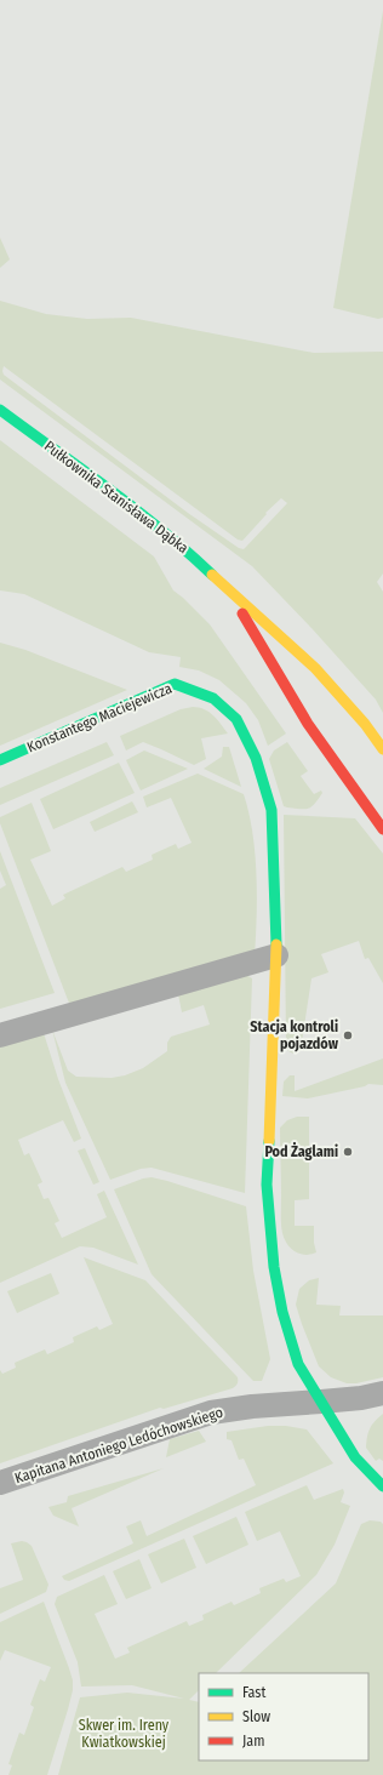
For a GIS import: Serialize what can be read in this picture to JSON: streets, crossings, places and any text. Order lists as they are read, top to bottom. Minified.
{"streets":{"street":["Pułkownika Stanisława Dąbka","Konstantego Maciejewicza","Kapitana Antoniego Ledóchowskiego"]},"crossings":[["Konstantego Maciejewicza","Kapitana Antoniego Ledóchowskiego"]],"parks":["Skwer im. Ireny Kwiatkowskiej"],"places":["Stacja kontroli pojazdów","Pod Żaglami"],"legend":["Fast","Slow","Jam"]}
